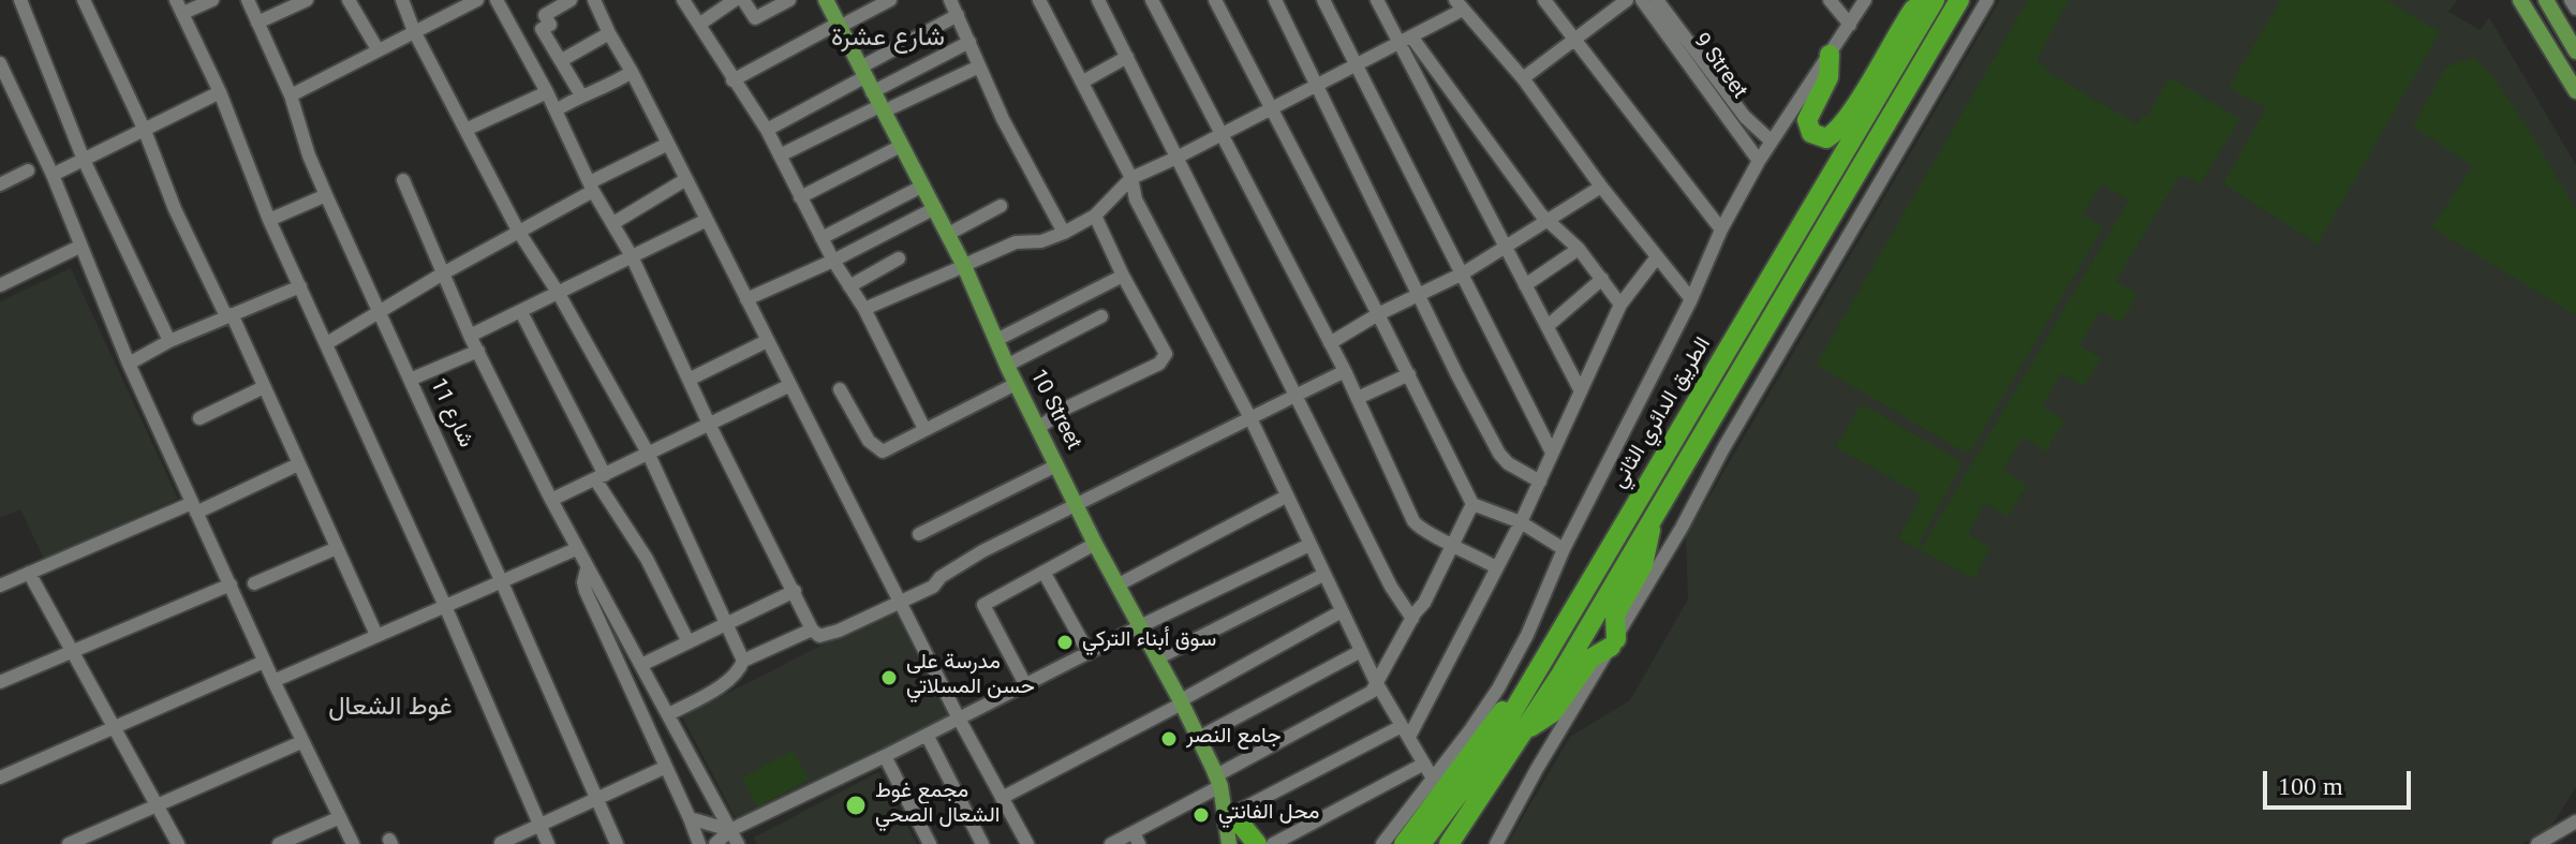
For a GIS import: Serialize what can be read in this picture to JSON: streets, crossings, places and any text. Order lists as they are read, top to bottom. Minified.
{"streets":{"highway":["الطريق الدائري الثاني"],"main road":["10 Street"],"street":["9 Street","شارع 11"]},"districts":["شارع عشرة","غوط الشعال"],"places":["سوق أبناء التركي","مدرسة على حسن المسلاتي","جامع النصر","مجمع غوط الشعال الصحي","محل الفانتي"],"scale_bar":"100 m"}
